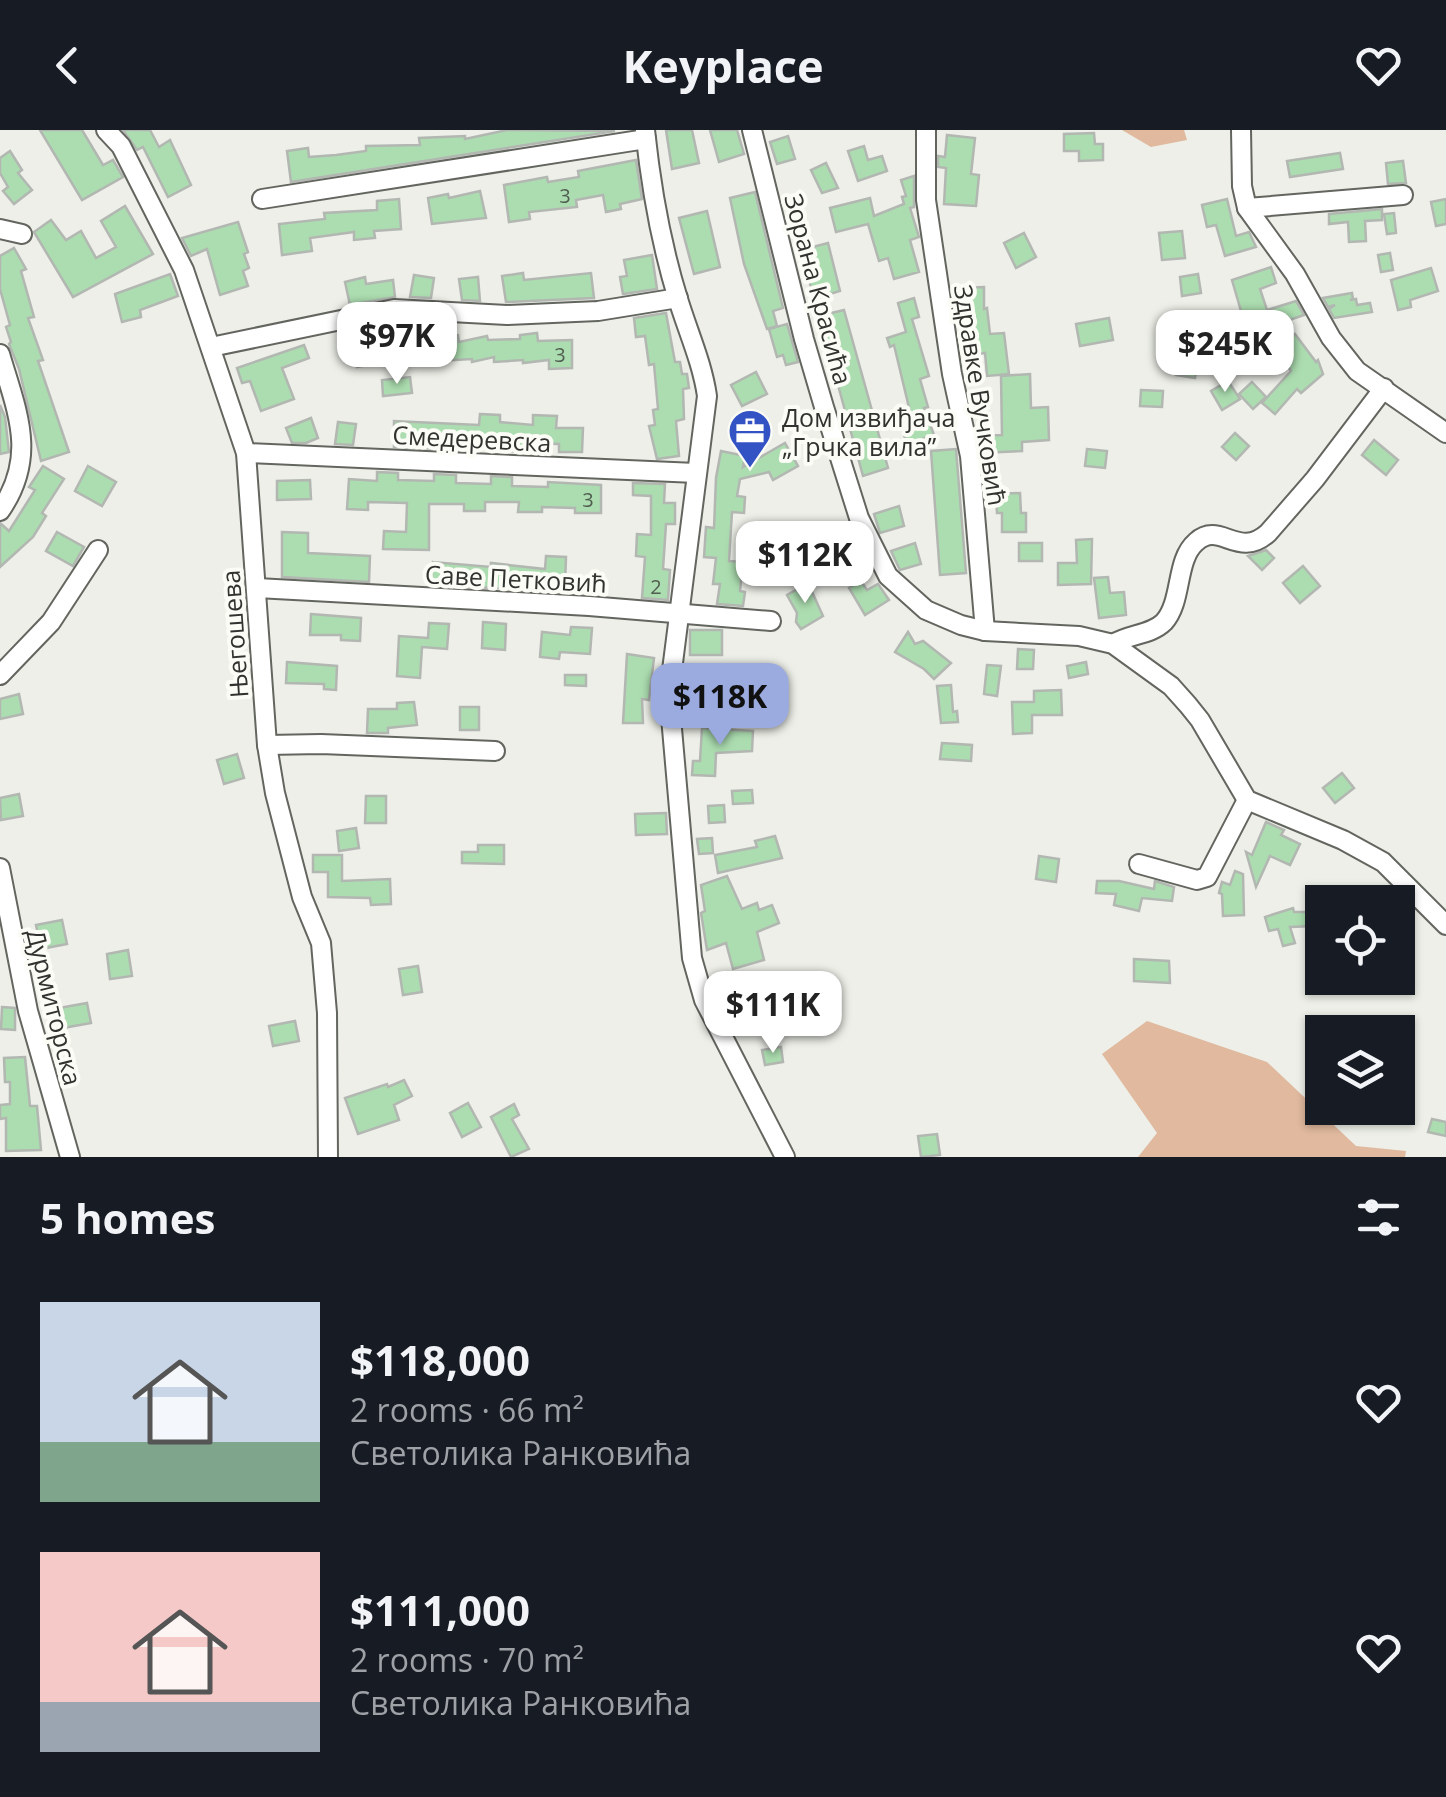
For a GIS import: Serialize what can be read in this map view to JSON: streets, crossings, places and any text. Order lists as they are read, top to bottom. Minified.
{"streets":{"street":["Зорана Красића","Здравке Вучковић","Смедеревска","Саве Петковић","Његошева","Дурмиторска"]},"crossings":[["Зорана Красића","Здравке Вучковић"],["Смедеревска","Његошева"],["Саве Петковић","Његошева"]],"places":{"office":["Дом извиђача „Грчка вила”"]},"house_numbers":["3","3","3","2"],"page":{"header":"Keyplace","price":["$97K","$245K","$112K","$118K","$111K"],"heading":"5 homes","list":[{"name":"$118,000","note":"2 rooms · 66 m² · Светолика Ранковића"},{"name":"$111,000","note":"2 rooms · 70 m² · Светолика Ранковића"}]}}
